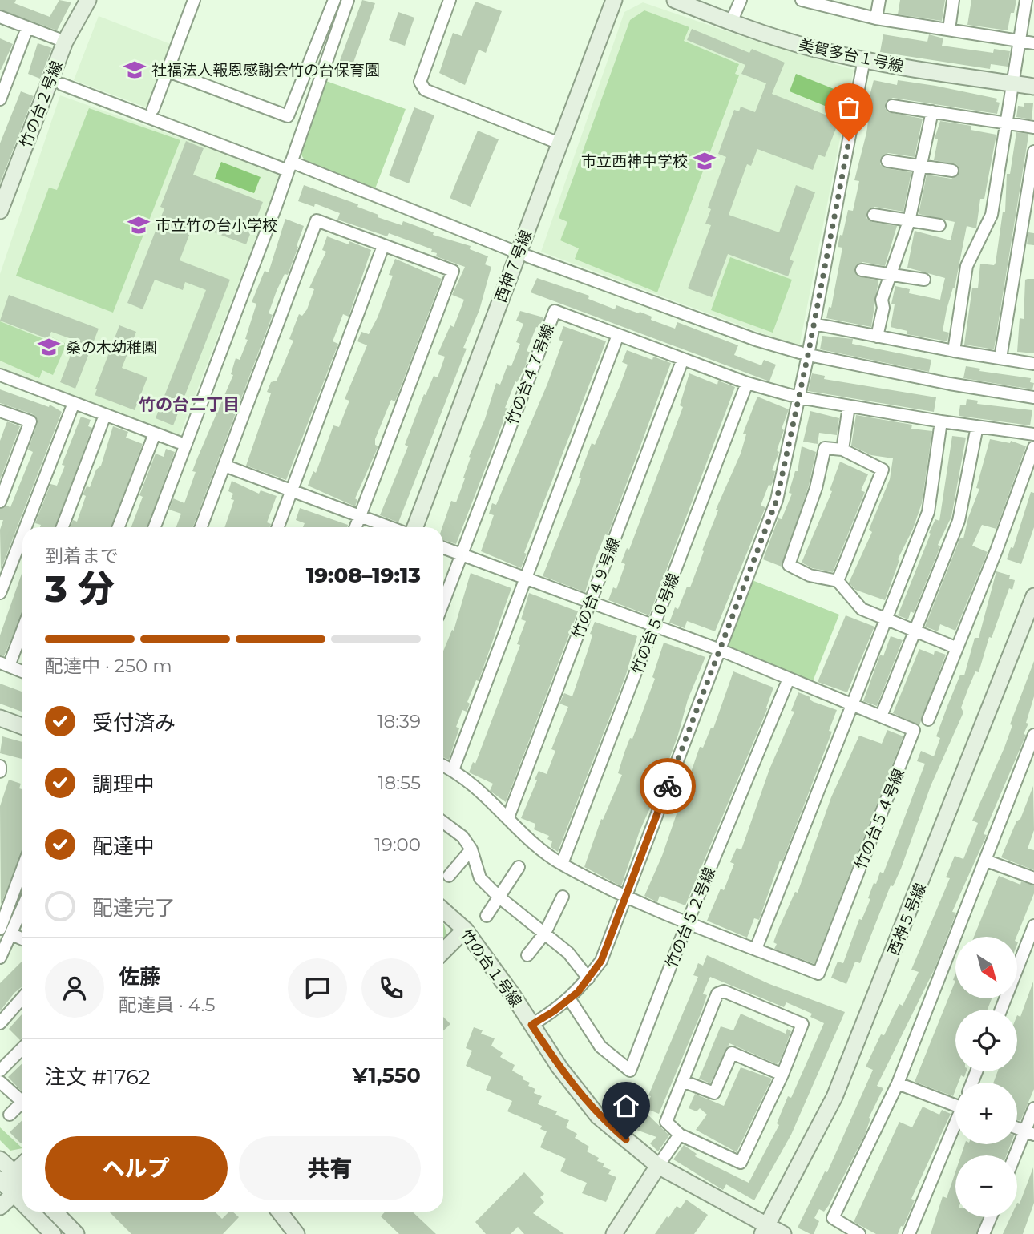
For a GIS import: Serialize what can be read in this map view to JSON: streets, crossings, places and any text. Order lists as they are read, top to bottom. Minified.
{"streets":{"street":["美賀多台１号線","竹の台２号線","西神７号線","竹の台４７号線","竹の台４９号線","竹の台５０号線","竹の台５４号線","竹の台５２号線","西神５号線","竹の台１号線"]},"crossings":[["竹の台４７号線","竹の台４９号線"],["竹の台４７号線","竹の台５０号線"],["竹の台４７号線","竹の台５４号線"],["竹の台４９号線","竹の台５４号線"],["竹の台５０号線","竹の台５４号線"],["竹の台５４号線","竹の台５２号線"],["西神５号線","竹の台１号線"]],"districts":["竹の台二丁目"],"places":{"school or university":["社福法人報恩感謝会竹の台保育園","市立西神中学校","市立竹の台小学校","桑の木幼稚園"]},"north":"bottom right","page":{"heading":["3 分","到着まで","19:08–19:13"],"panel":["佐藤","配達員 · 4.5","注文 #1762","¥1,550"],"bar":"配達中 · 250 m","list":[["受付済み","18:39"],["調理中","18:55"],["配達中","19:00"],"配達完了"],"map_buttons":["+","−"],"buttons":["ヘルプ","共有"]}}
